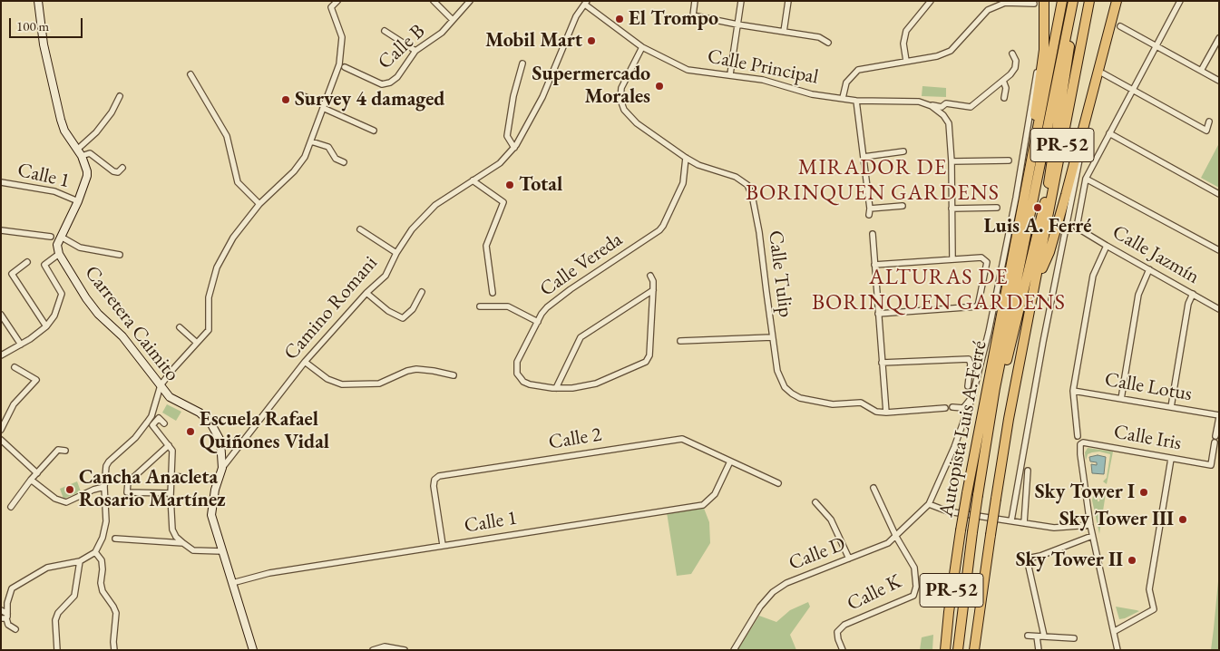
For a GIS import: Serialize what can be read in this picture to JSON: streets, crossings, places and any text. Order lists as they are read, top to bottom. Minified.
{"streets":{"highway":["PR-52","Autopista Luis A. Ferré"],"street":["Calle B","Calle Principal","Calle 1","Calle Jazmín","Calle Vereda","Calle Tulip","Camino Romani","Carretera Caimito","Calle Lotus","Calle Iris","Calle 2","Calle D","Calle K"]},"crossings":[["Calle Principal","Calle Tulip"],["Calle Principal","Camino Romani"],["Calle 1","Carretera Caimito"],["Calle 1","Calle 2"],["Calle Vereda","Calle Tulip"],["Camino Romani","Carretera Caimito"],["Calle Lotus","Calle Iris"],["Calle D","Calle K"]],"districts":["MIRADOR DE BORINQUEN GARDENS","ALTURAS DE BORINQUEN GARDENS"],"places":["El Trompo","Mobil Mart","Supermercado Morales","Survey 4 damaged","Total","Luis A. Ferré","Escuela Rafael Quiñones Vidal","Cancha Anacleta Rosario Martínez","Sky Tower I","Sky Tower III","Sky Tower II"],"scale_bar":"100 m"}
